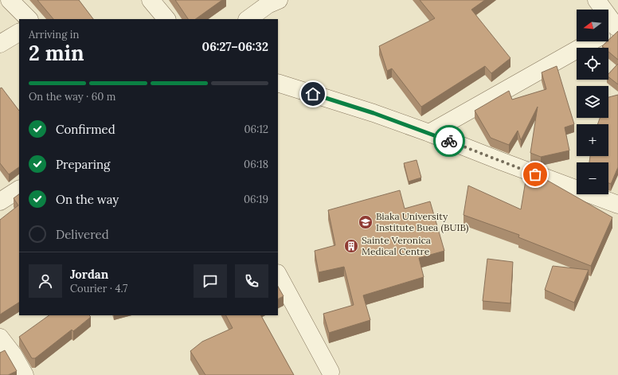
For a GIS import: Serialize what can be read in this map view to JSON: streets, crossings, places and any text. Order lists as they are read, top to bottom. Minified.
{"places":{"school or university":["Biaka University Institute Buea (BUIB)"],"building":["Sainte Veronica Medical Centre"]},"north":"left","page":{"map_buttons":["+","−"],"heading":["2 min","Arriving in","06:27–06:32"],"panel":["Jordan","Courier · 4.7"],"bar":"On the way · 60 m","list":[["Confirmed","06:12"],["Preparing","06:18"],["On the way","06:19"],"Delivered"]}}
